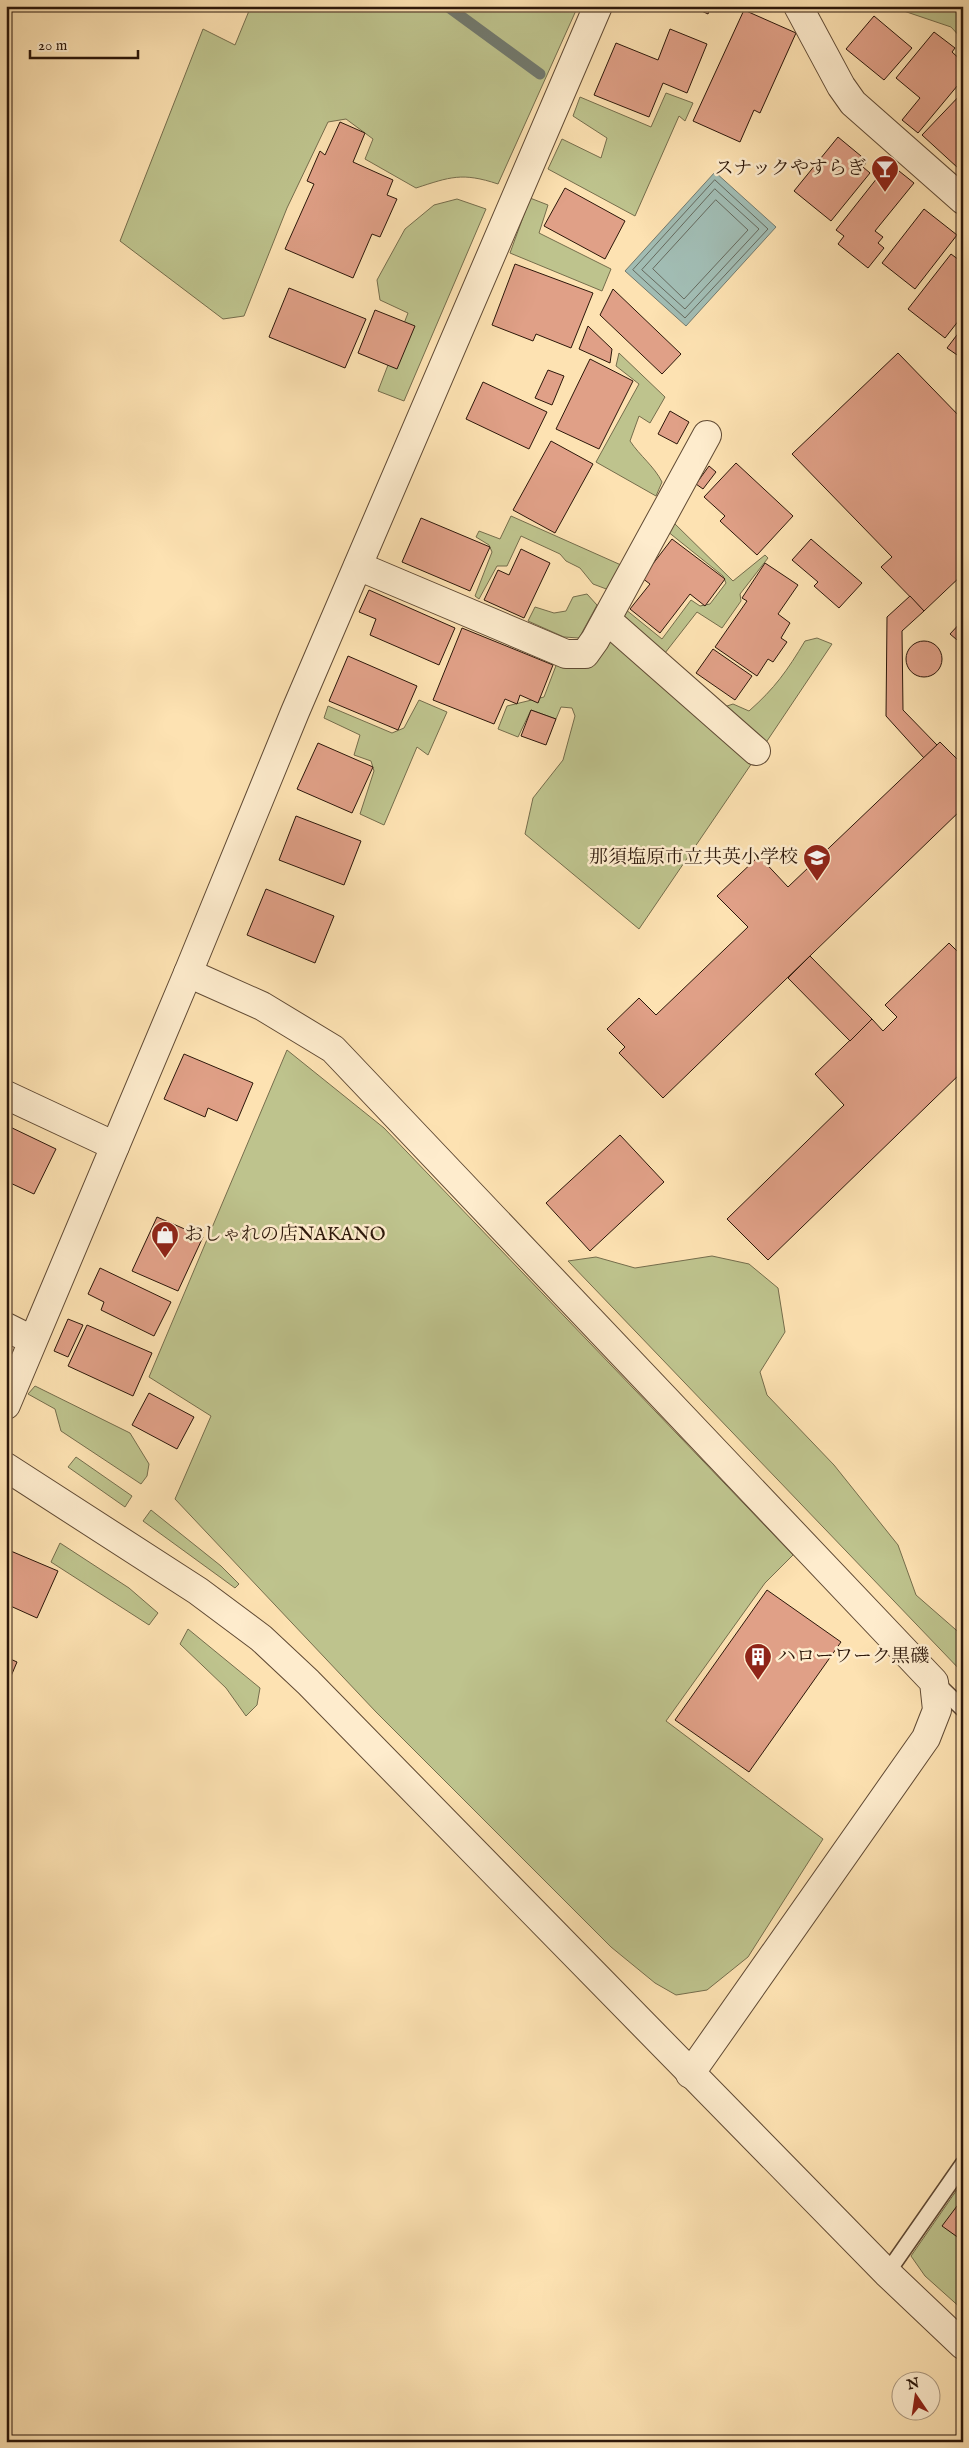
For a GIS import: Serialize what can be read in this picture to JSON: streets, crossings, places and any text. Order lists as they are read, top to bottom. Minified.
{"places":{"bar":["スナックやすらぎ"],"school or university":["那須塩原市立共英小学校"],"shop":["おしゃれの店NAKANO"],"building":["ハローワーク黒磯"]},"scale_bar":"20 m","north":"top"}
